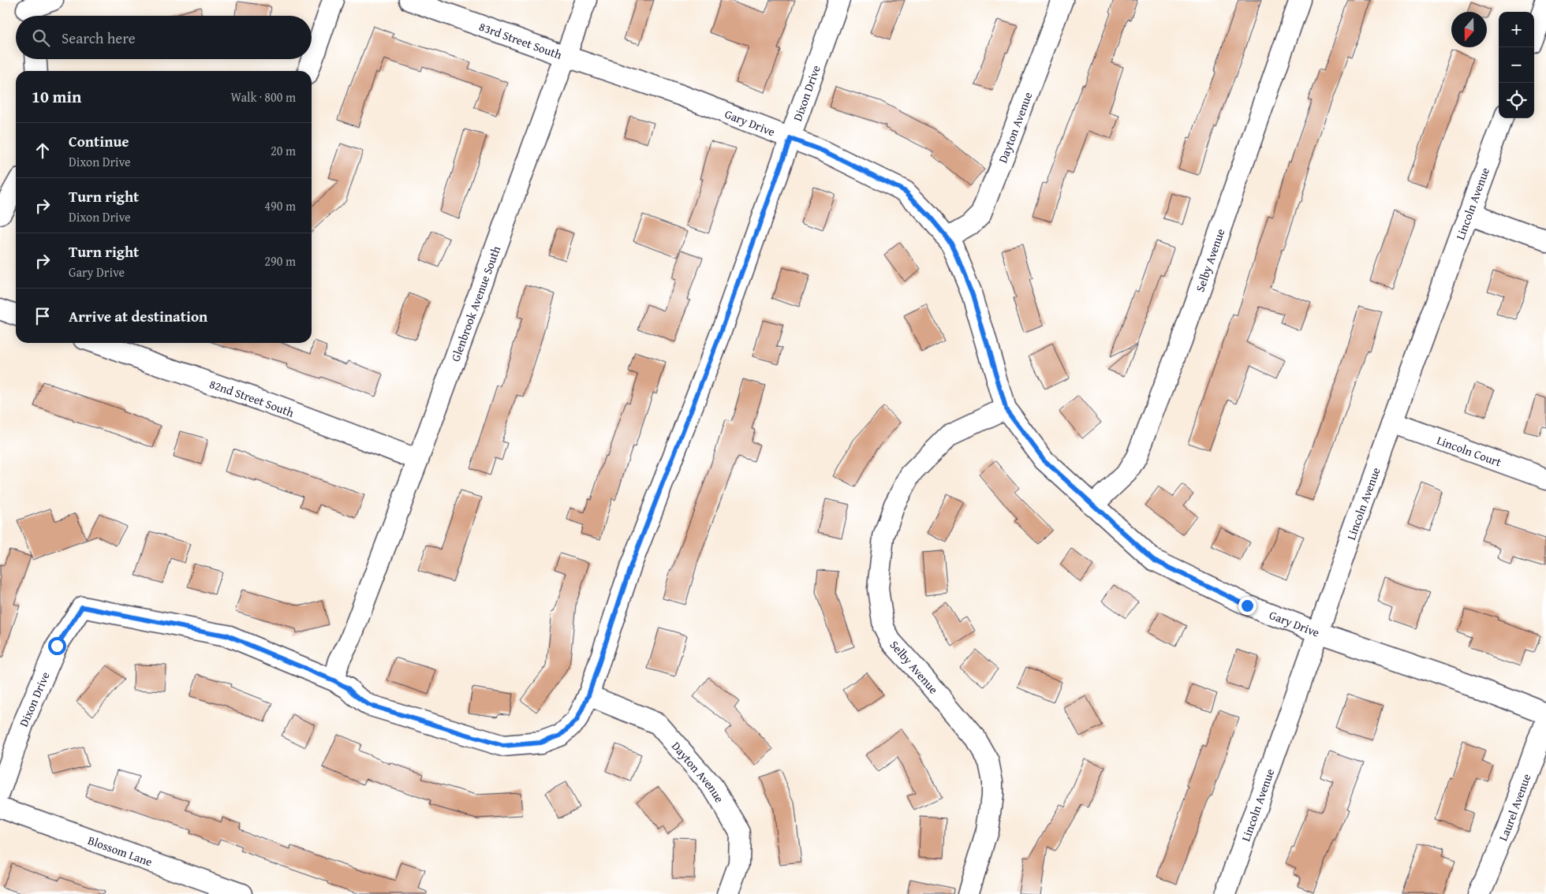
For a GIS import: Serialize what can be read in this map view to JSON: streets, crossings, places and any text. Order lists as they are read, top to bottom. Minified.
{"streets":{"street":["83rd Street South","Dixon Drive","Gary Drive","Dayton Avenue","Lincoln Avenue","Selby Avenue","Glenbrook Avenue South","82nd Street South","Lincoln Court","Laurel Avenue","Blossom Lane"]},"crossings":[["83rd Street South","Gary Drive"],["83rd Street South","Glenbrook Avenue South"],["Dixon Drive","Gary Drive"],["Dixon Drive","Dayton Avenue"],["Dixon Drive","Glenbrook Avenue South"],["Gary Drive","Dayton Avenue"],["Gary Drive","Lincoln Avenue"],["Gary Drive","Selby Avenue"],["Lincoln Avenue","Lincoln Court"],["Glenbrook Avenue South","82nd Street South"]],"north":"bottom","page":{"map_buttons":["+","−"],"search":"Search here","heading":["10 min","Walk · 800 m"],"list":[["Continue","Dixon Drive","20 m"],["Turn right","Dixon Drive","490 m"],["Turn right","Gary Drive","290 m"],"Arrive at destination"]}}
